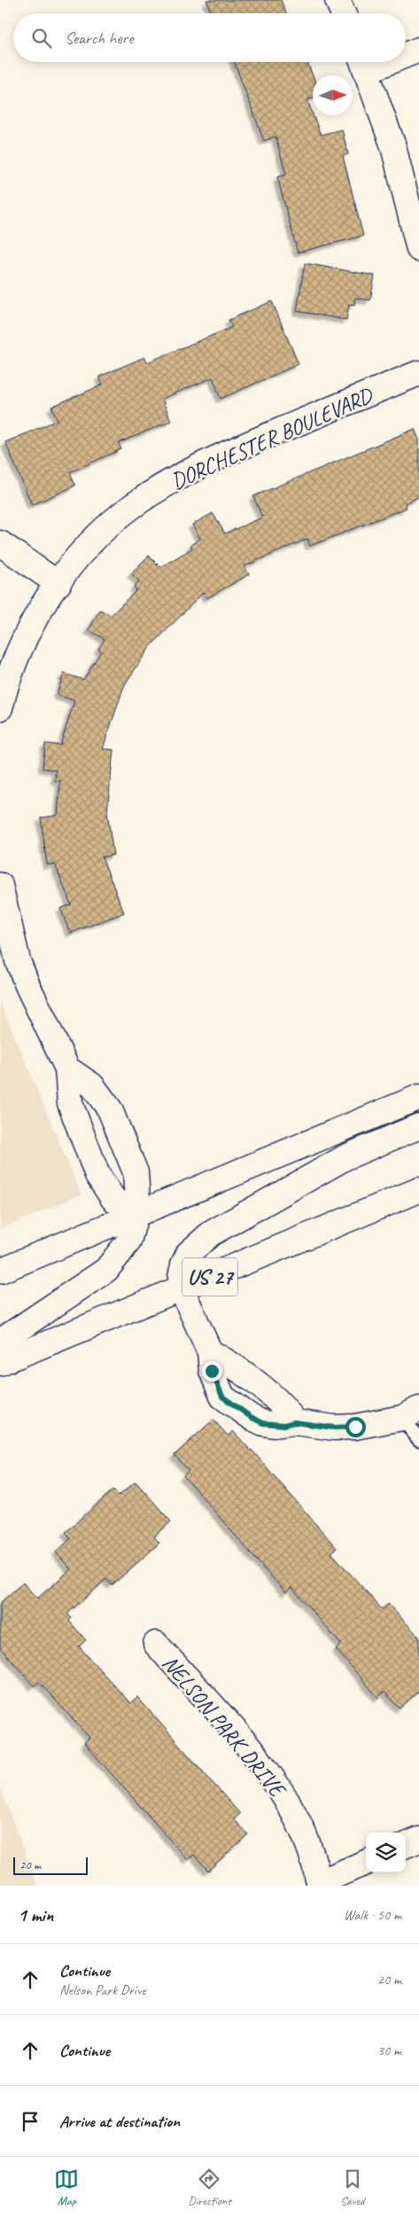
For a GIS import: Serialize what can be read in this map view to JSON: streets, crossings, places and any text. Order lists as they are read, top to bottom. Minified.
{"streets":{"main road":["DORCHESTER BOULEVARD","US 27","NELSON PARK DRIVE"]},"scale_bar":"20 m","north":"right","page":{"search":"Search here","scale":"20 m","heading":["1 min","Walk · 50 m"],"list":[["Continue","Nelson Park Drive","20 m"],["Continue","30 m"],"Arrive at destination"],"nav":["Map","Directions","Saved"]}}
